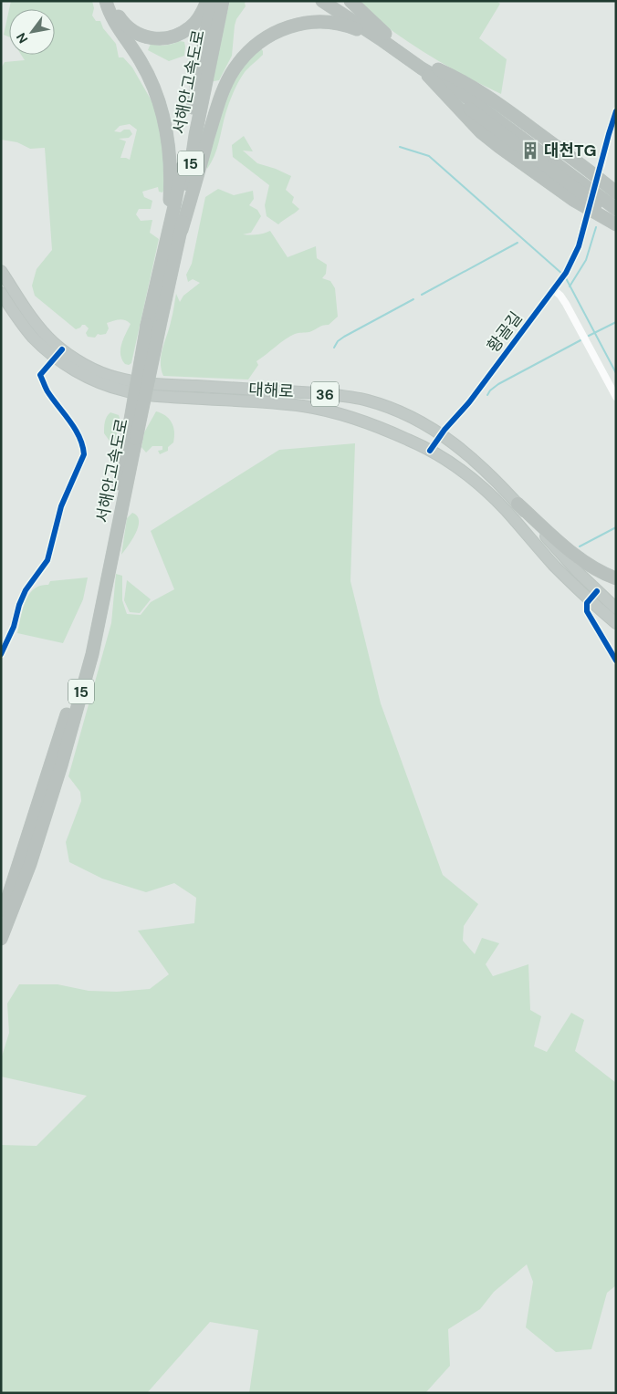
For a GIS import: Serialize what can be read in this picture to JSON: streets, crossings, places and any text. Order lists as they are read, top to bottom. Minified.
{"streets":{"highway":["서해안고속도로","15","대해로","36"],"street":["황골길"]},"crossings":[["황골길","대해로"]],"places":{"building":["대천TG"]},"north":"bottom left"}
